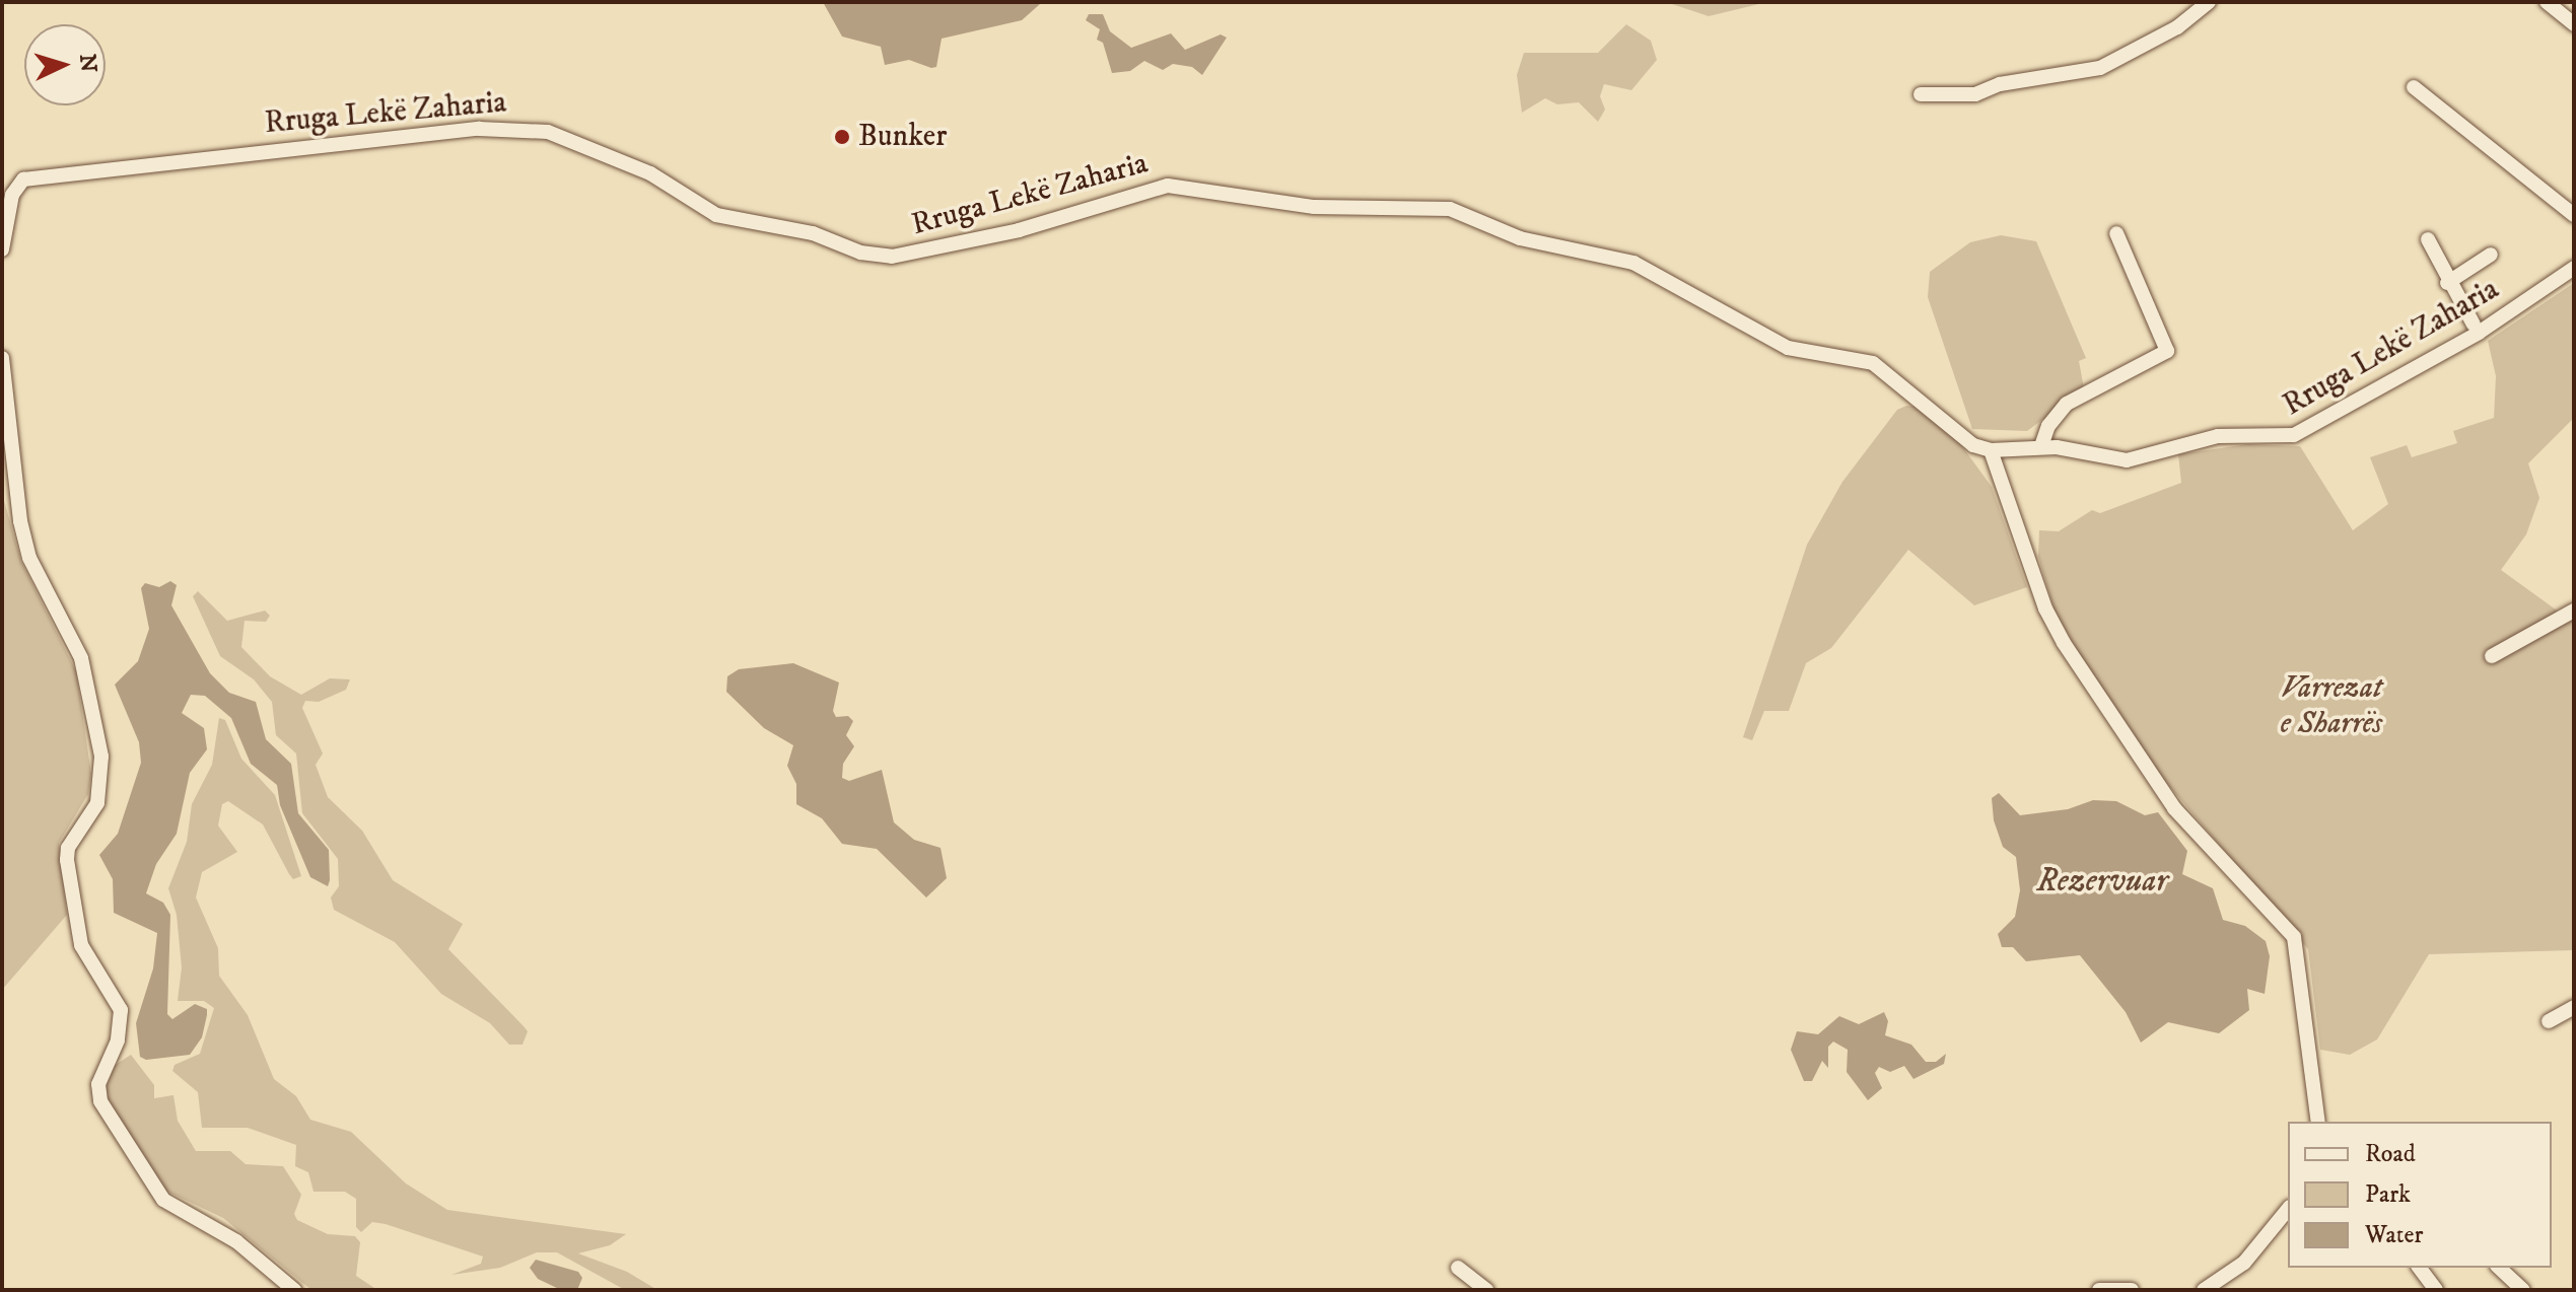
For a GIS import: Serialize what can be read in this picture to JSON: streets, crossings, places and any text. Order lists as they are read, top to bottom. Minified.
{"streets":{"street":["Rruga Lekë Zaharia"]},"water":["Rezervuar"],"parks":["Varrezat e Sharrës"],"places":["Bunker"],"legend":["Road","Park","Water"],"north":"right"}
